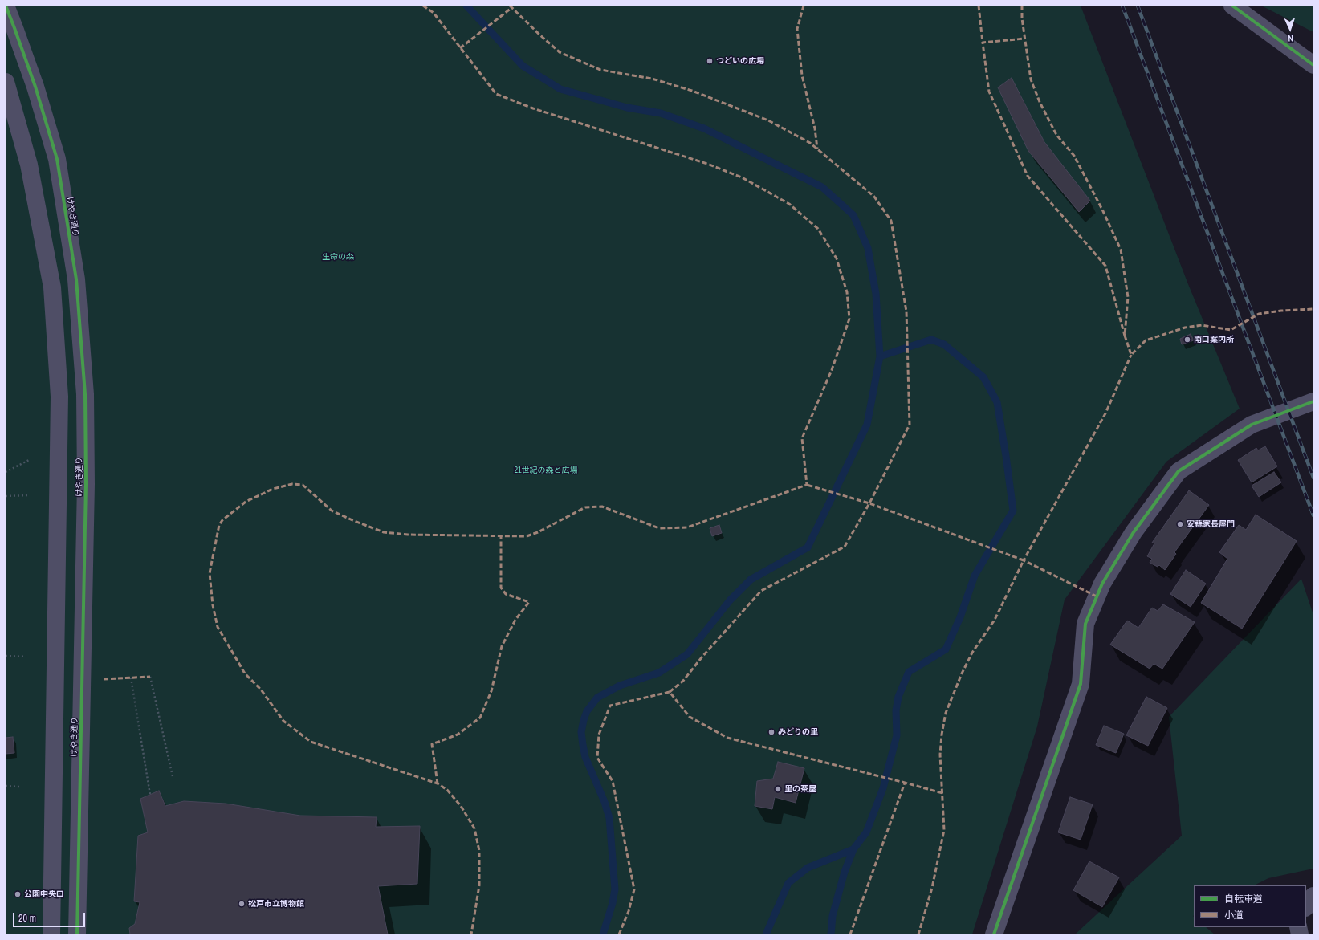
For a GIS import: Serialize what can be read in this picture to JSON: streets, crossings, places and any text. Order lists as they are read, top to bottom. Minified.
{"streets":{"street":["けやき通り"]},"parks":["生命の森","21世紀の森と広場"],"places":["つどいの広場","南口案内所","安蒜家長屋門","みどりの里","里の茶屋","公園中央口","松戸市立博物館"],"legend":["自転車道","小道"],"scale_bar":"20 m","north":"bottom"}
